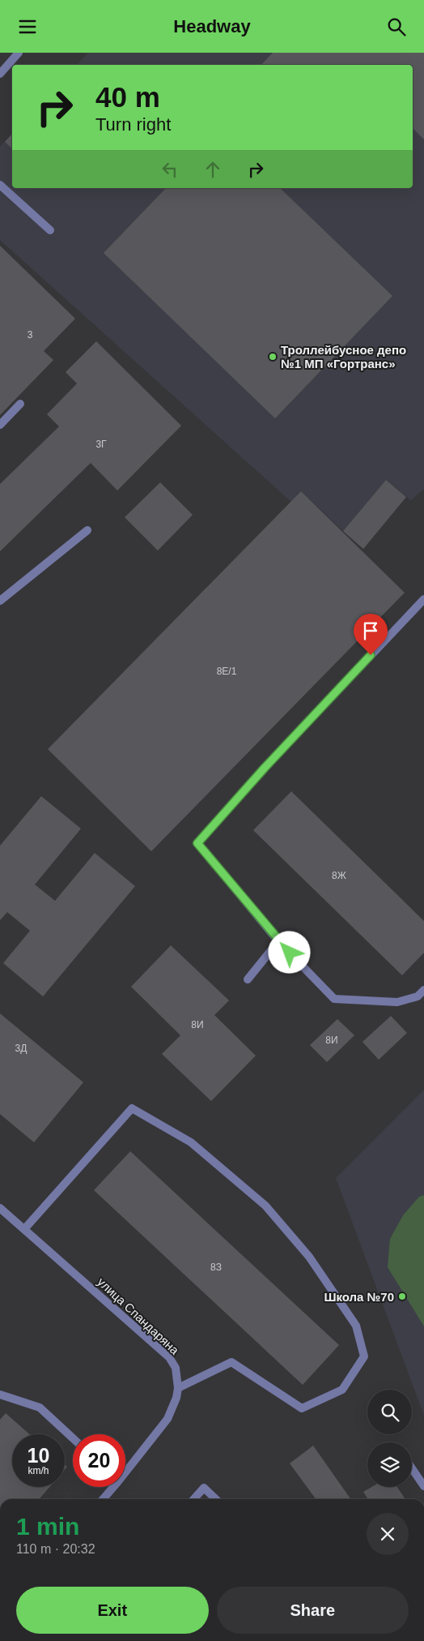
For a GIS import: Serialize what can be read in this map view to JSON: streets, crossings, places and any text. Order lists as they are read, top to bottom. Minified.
{"streets":{"street":["улица Спандаряна"]},"places":["Троллейбусное депо №1 МП «Гортранс»","Школа №70"],"house_numbers":["3","3Г","8Е/1","8Ж","8И","8И","3Д","8З"],"page":{"header":"Headway","turn":["40 m","Turn right"],"speed":"10 km/h","limit":"20","heading":["1 min","110 m · 20:32"],"buttons":["Exit","Share"]}}
